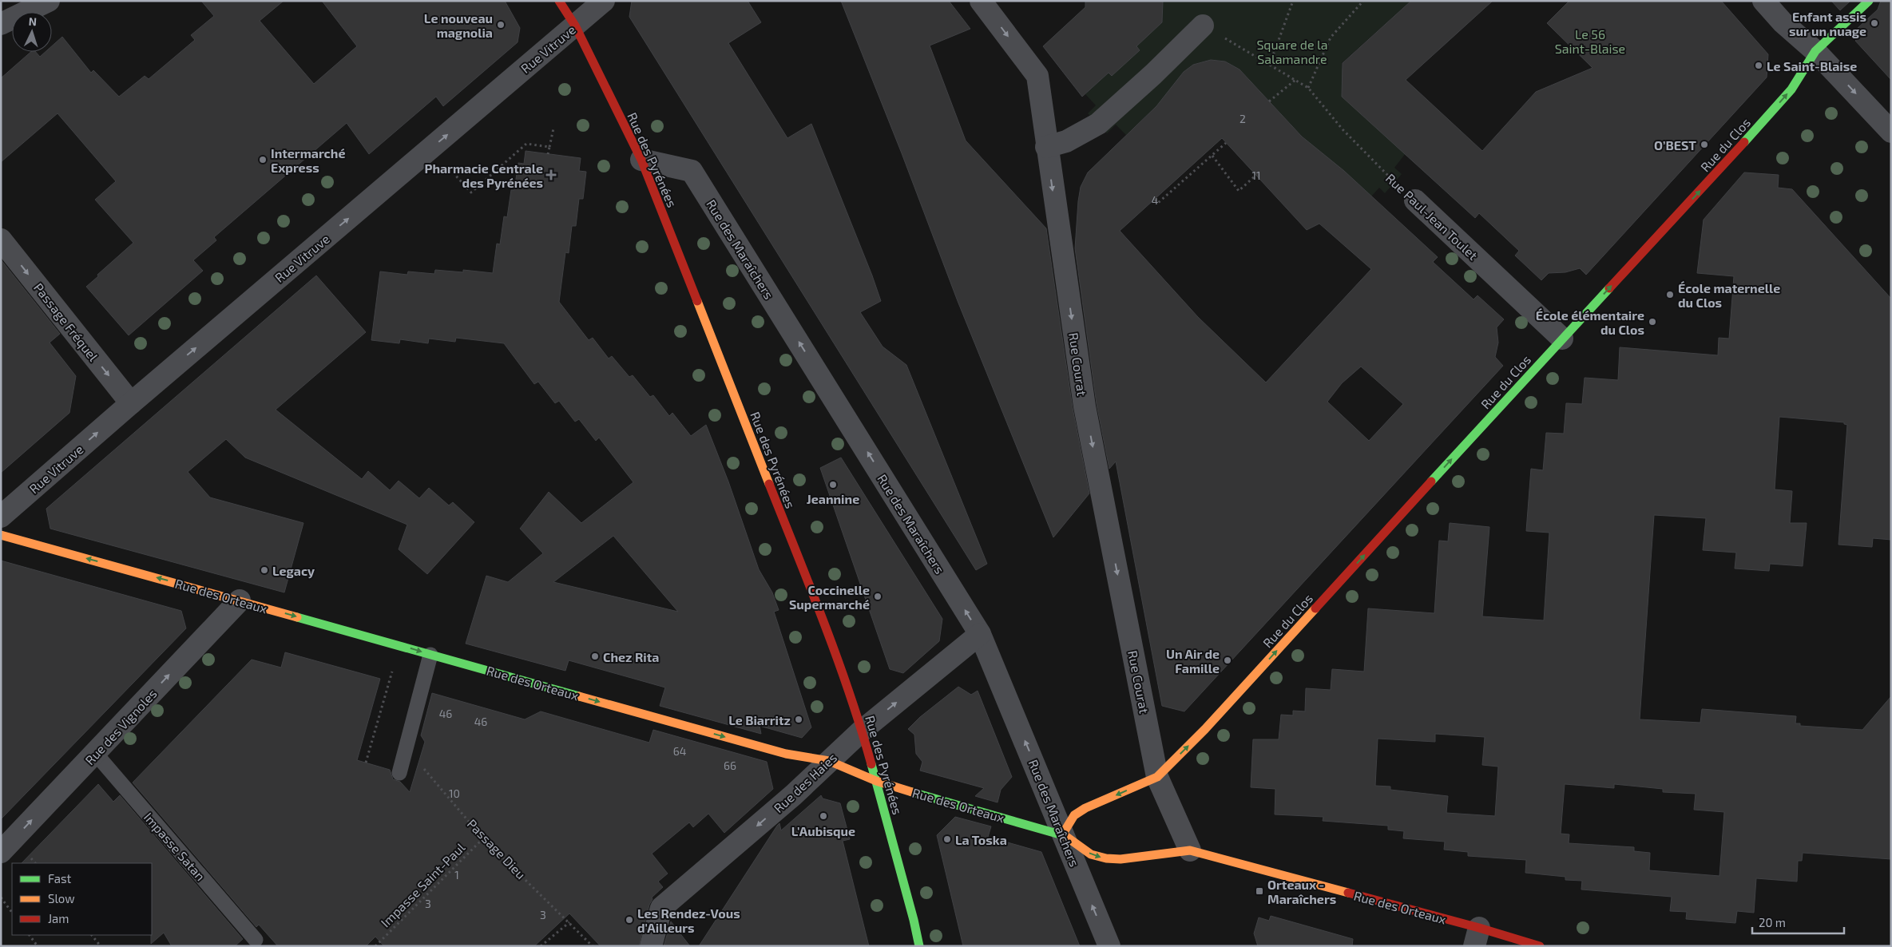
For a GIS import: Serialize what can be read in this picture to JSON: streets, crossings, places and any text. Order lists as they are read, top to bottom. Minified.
{"streets":{"street":["Rue Vitruve","Rue du Clos","Rue des Pyrénées","Rue Paul-Jean Toulet","Rue des Maraîchers","Passage Fréquel","Rue Courat","Rue des Orteaux","Rue des Vignoles","Rue des Haies"],"lane":["Impasse Satan"],"path":["Passage Dieu","Impasse Saint-Paul"]},"crossings":[["Rue Vitruve","Rue des Pyrénées"],["Rue Vitruve","Passage Fréquel"],["Rue du Clos","Rue Paul-Jean Toulet"],["Rue du Clos","Rue Courat"],["Rue des Pyrénées","Rue des Maraîchers"],["Rue des Pyrénées","Rue des Orteaux"],["Rue des Pyrénées","Rue des Haies"],["Rue des Maraîchers","Rue des Orteaux"],["Rue des Maraîchers","Rue des Haies"],["Rue des Orteaux","Rue des Vignoles"],["Rue des Orteaux","Rue des Haies"],["Rue des Vignoles","Impasse Satan"],["Passage Dieu","Impasse Saint-Paul"]],"one_way":["Rue Vitruve","Rue du Clos","Rue des Maraîchers","Passage Fréquel","Rue Courat","Rue des Vignoles"],"parks":["Le 56 Saint-Blaise","Square de la Salamandre"],"places":{"other":["Enfant assis sur un nuage","Le nouveau magnolia","Le Saint-Blaise","O’BEST","Intermarché Express","École maternelle du Clos","École élémentaire du Clos","Jeannine","Legacy","Coccinelle Supermarché","Chez Rita","Un Air de Famille","Le Biarritz","L'Aubisque","La Toska","Les Rendez-Vous d'Ailleurs"],"health":["Pharmacie Centrale des Pyrénées"],"transit":["Orteaux - Maraîchers"]},"house_numbers":["2","11","4","46","46","64","66","10","1","3","3"],"legend":["Fast","Slow","Jam"],"scale_bar":"20 m","north":"top"}
